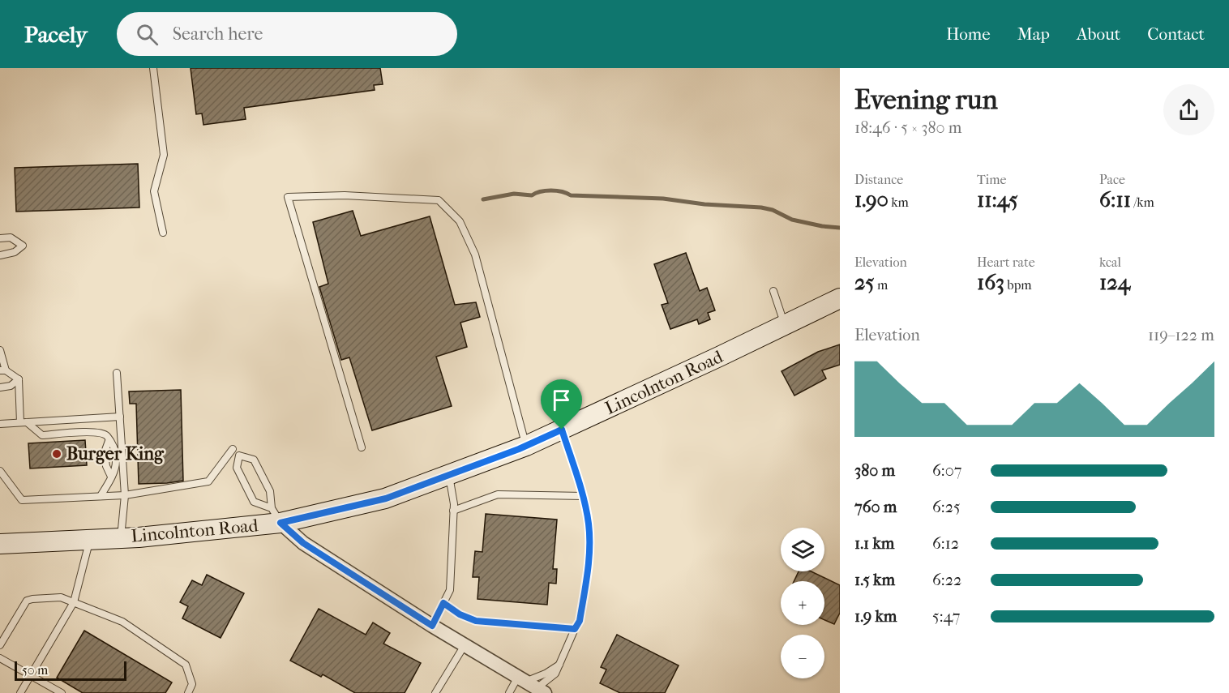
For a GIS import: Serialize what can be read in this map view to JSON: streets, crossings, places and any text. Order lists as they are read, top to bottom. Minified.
{"streets":{"street":["Lincolnton Road"]},"places":["Burger King"],"scale_bar":"50 m","page":{"header":"Pacely","search":"Search here","nav":["Home","Map","About","Contact"],"heading":["Evening run","18:46 · 5 × 380 m"],"stats":[["Distance","1.90 km"],["Time","11:45"],["Pace","6:11 /km"],["Elevation","25 m"],["Heart rate","163 bpm"],["kcal","124"]],"chart":["Elevation","119–122 m"],"list":[{"name":"380 m","note":"6:07"},{"name":"760 m","note":"6:25"},{"name":"1.1 km","note":"6:12"},{"name":"1.5 km","note":"6:22"},{"name":"1.9 km","note":"5:47"}],"map_buttons":["+","−"],"scale":"50 m"}}
